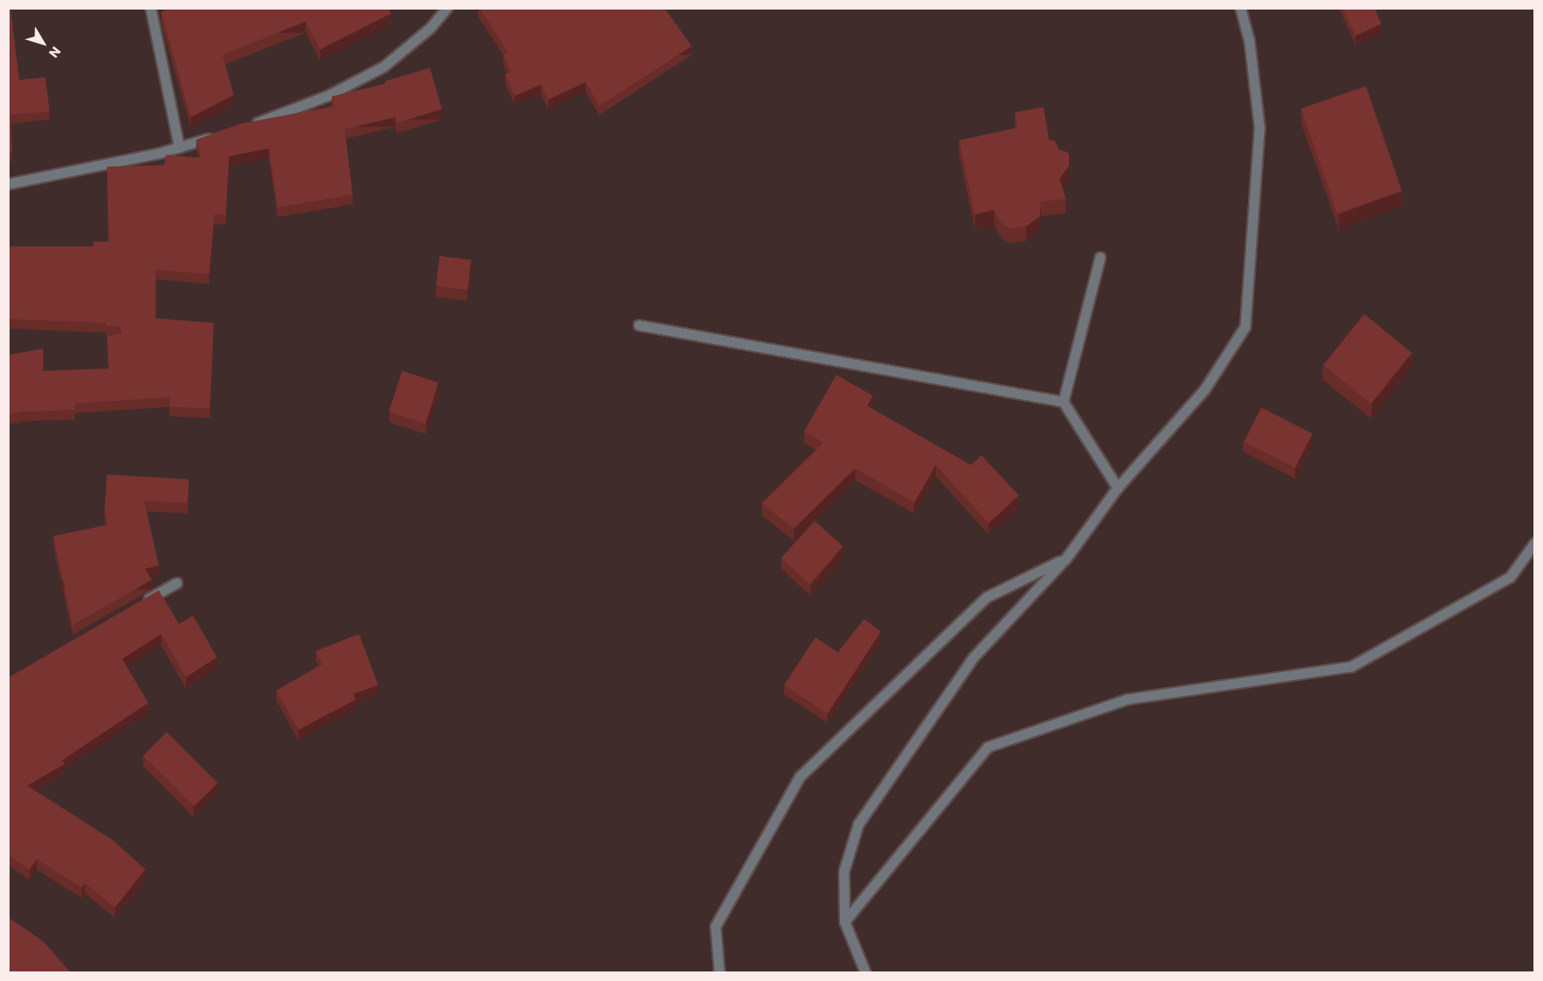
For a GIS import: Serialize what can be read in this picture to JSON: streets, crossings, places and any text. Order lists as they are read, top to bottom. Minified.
{"north":"bottom right"}
